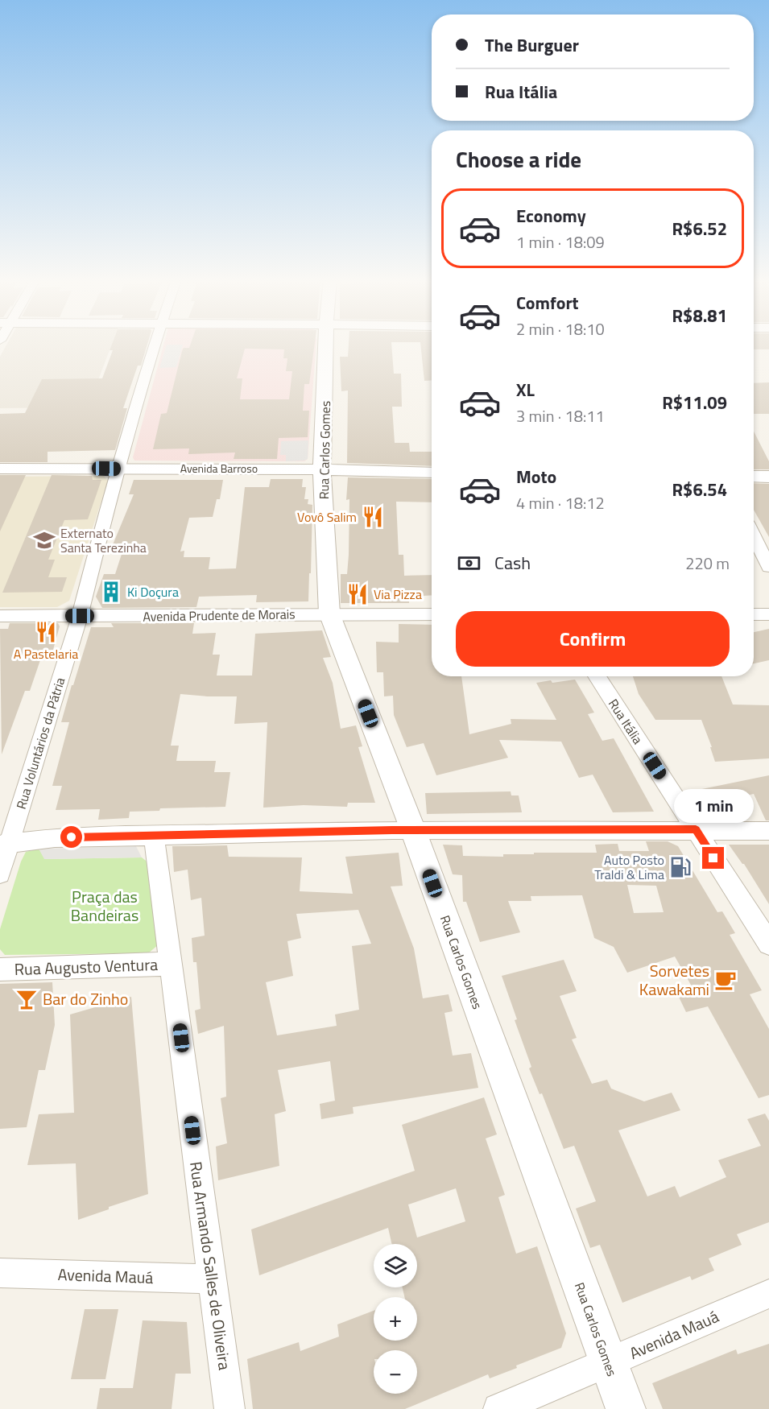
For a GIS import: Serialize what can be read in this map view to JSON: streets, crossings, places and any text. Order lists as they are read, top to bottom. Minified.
{"streets":{"street":["Rua Carlos Gomes","Avenida Barroso","Avenida Prudente de Morais","Rua Itália","Rua Voluntários da Pátria","Rua Augusto Ventura","Rua Armando Salles de Oliveira","Avenida Mauá"]},"crossings":[["Rua Carlos Gomes","Avenida Barroso"],["Rua Carlos Gomes","Avenida Prudente de Morais"],["Rua Carlos Gomes","Avenida Mauá"],["Avenida Barroso","Rua Voluntários da Pátria"],["Avenida Prudente de Morais","Rua Voluntários da Pátria"],["Rua Augusto Ventura","Rua Armando Salles de Oliveira"],["Rua Armando Salles de Oliveira","Avenida Mauá"]],"parks":["Praça das Bandeiras"],"places":{"restaurant":["Vovô Salim","Via Pizza","A Pastelaria"],"school or university":["Externato Santa Terezinha"],"building":["Ki Doçura"],"fuel station":["Auto Posto Traldi & Lima"],"cafe":["Sorvetes Kawakami"],"bar":["Bar do Zinho"]},"page":{"banner":["The Burguer","Rua Itália"],"heading":"Choose a ride","list":[{"name":"Economy","note":"1 min · 18:09","value":"R$6.52"},{"name":"Comfort","note":"2 min · 18:10","value":"R$8.81"},{"name":"XL","note":"3 min · 18:11","value":"R$11.09"},{"name":"Moto","note":"4 min · 18:12","value":"R$6.54"}],"pay":["Cash","220 m"],"buttons":"Confirm","bubble":"1 min","map_buttons":["+","−"]}}
